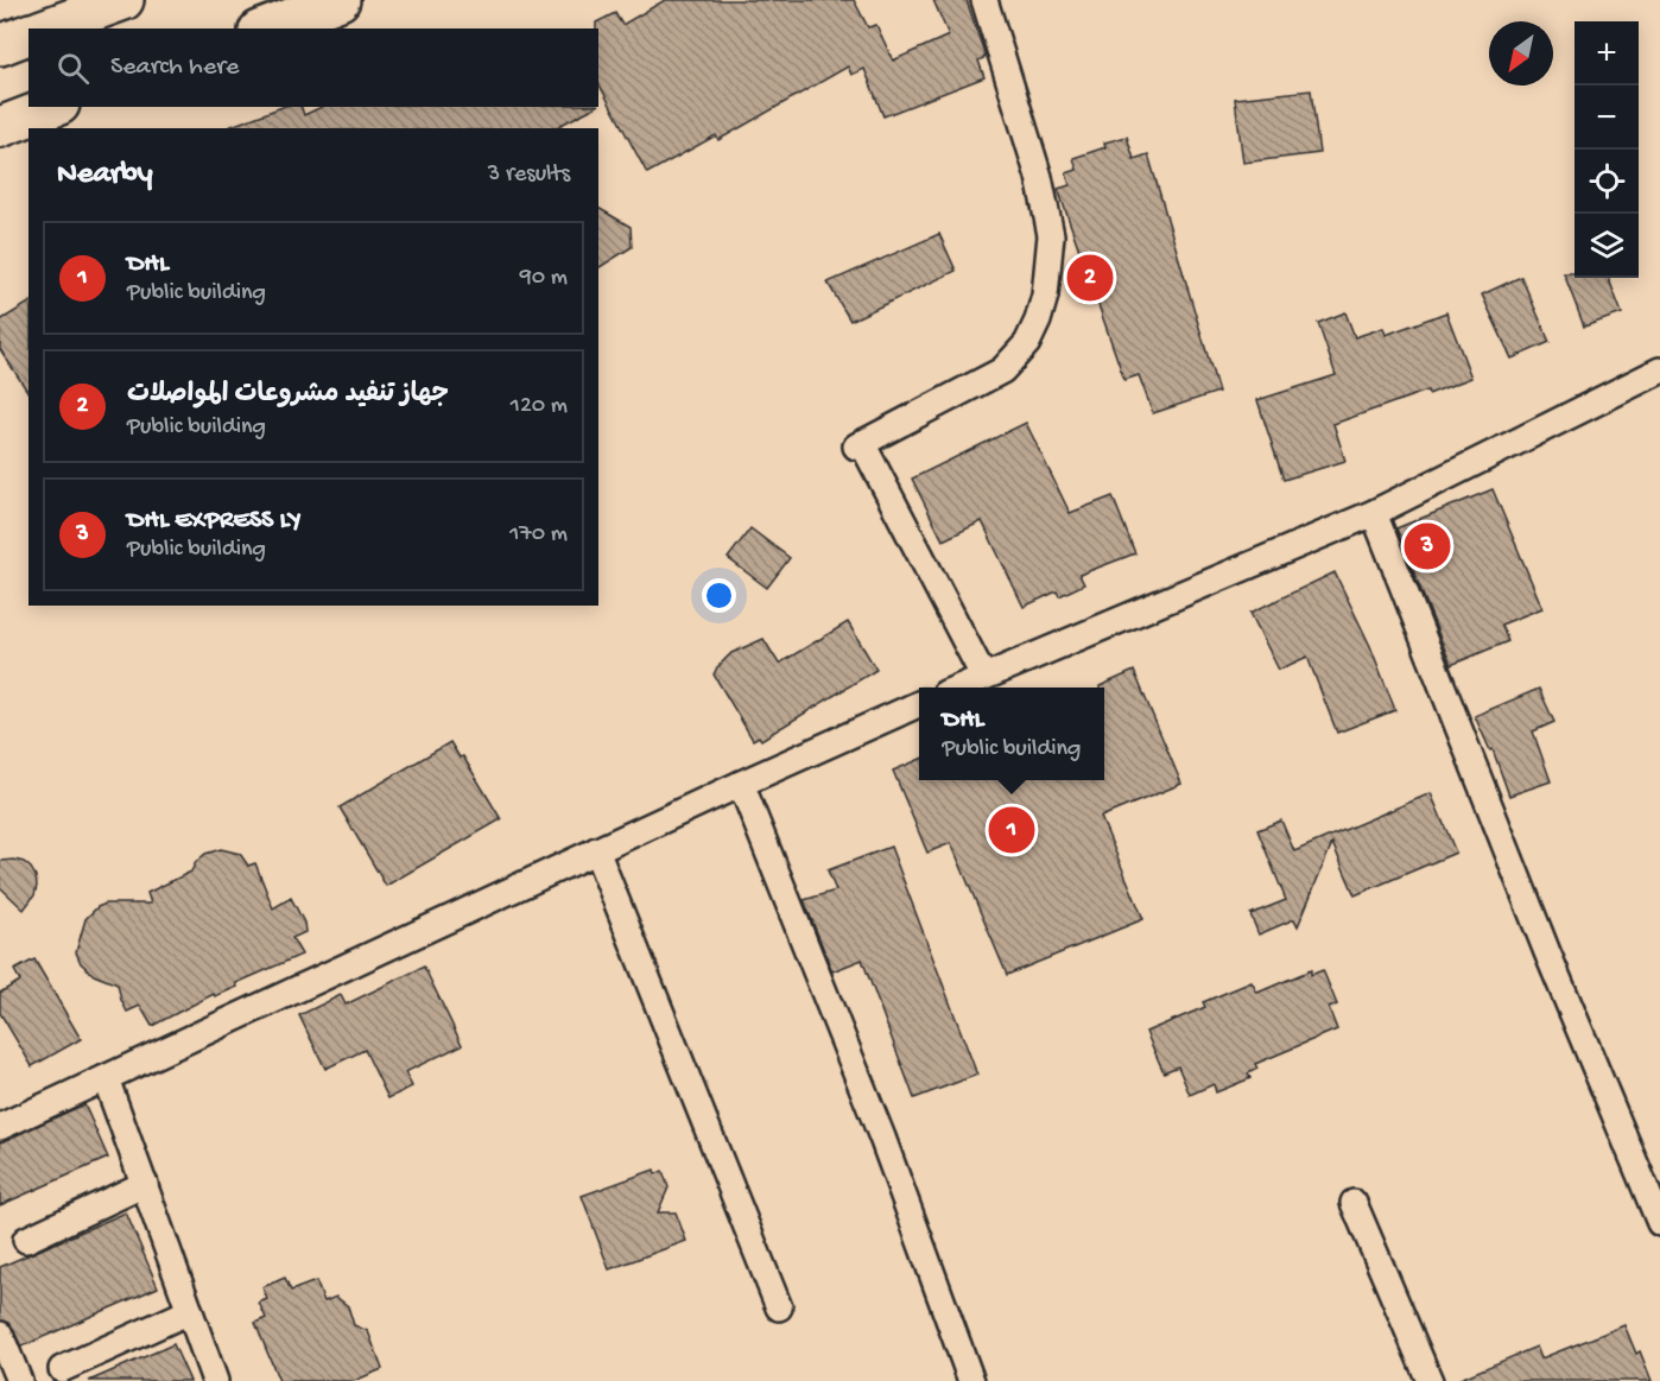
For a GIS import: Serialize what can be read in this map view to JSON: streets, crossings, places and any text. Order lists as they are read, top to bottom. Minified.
{"north":"bottom left","page":{"map_buttons":["+","−"],"search":"Search here","heading":["Nearby","3 results"],"list":[{"mark":"1","name":"DHL","note":"Public building","value":"90 m"},{"mark":"2","name":"جهاز تنفيد مشروعات المواصلات","note":"Public building","value":"120 m"},{"mark":"3","name":"DHL EXPRESS LY","note":"Public building","value":"170 m"}],"pins":["2","3","1"],"popup":["DHL","Public building"]}}
